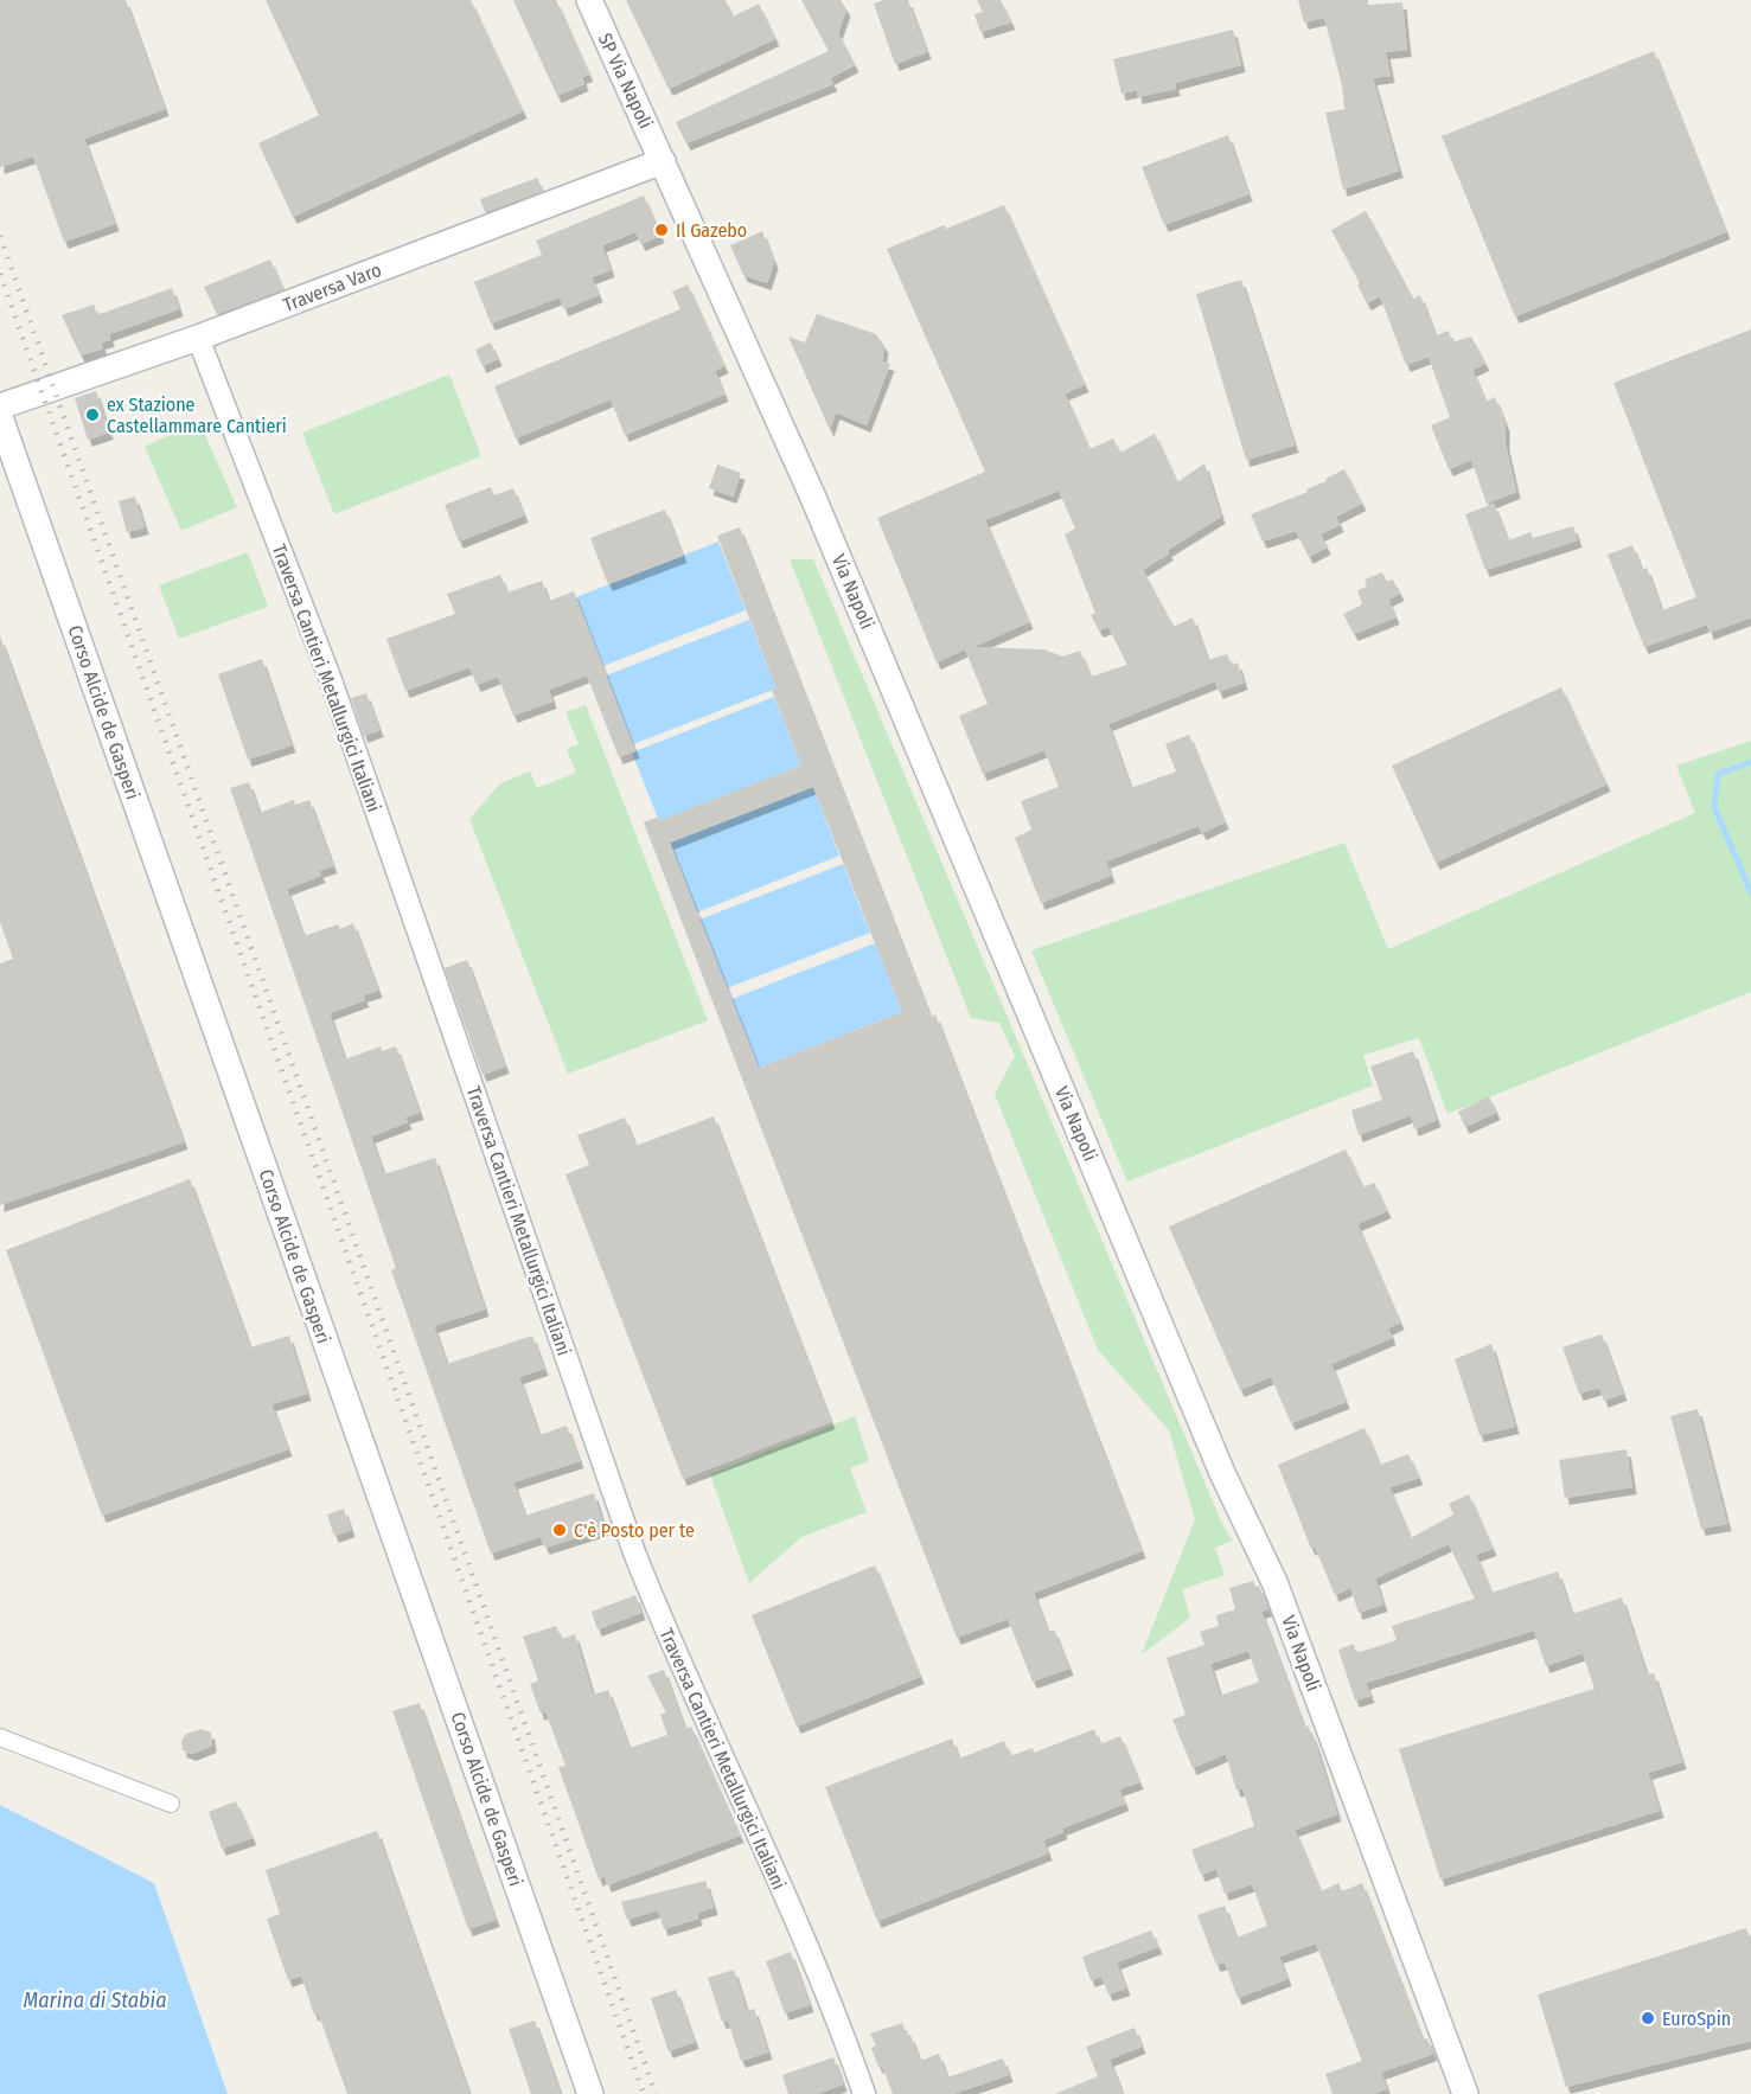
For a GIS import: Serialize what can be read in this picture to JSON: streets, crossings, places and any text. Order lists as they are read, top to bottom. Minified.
{"streets":{"street":["SP Via Napoli","Traversa Varo","Via Napoli","Traversa Cantieri Metallurgici Italiani","Corso Alcide de Gasperi"]},"crossings":[["SP Via Napoli","Traversa Varo"],["SP Via Napoli","Via Napoli"],["Traversa Varo","Via Napoli"],["Traversa Varo","Traversa Cantieri Metallurgici Italiani"]],"water":["Marina di Stabia"],"places":["Il Gazebo","ex Stazione Castellammare Cantieri","C'è Posto per te","EuroSpin"]}
